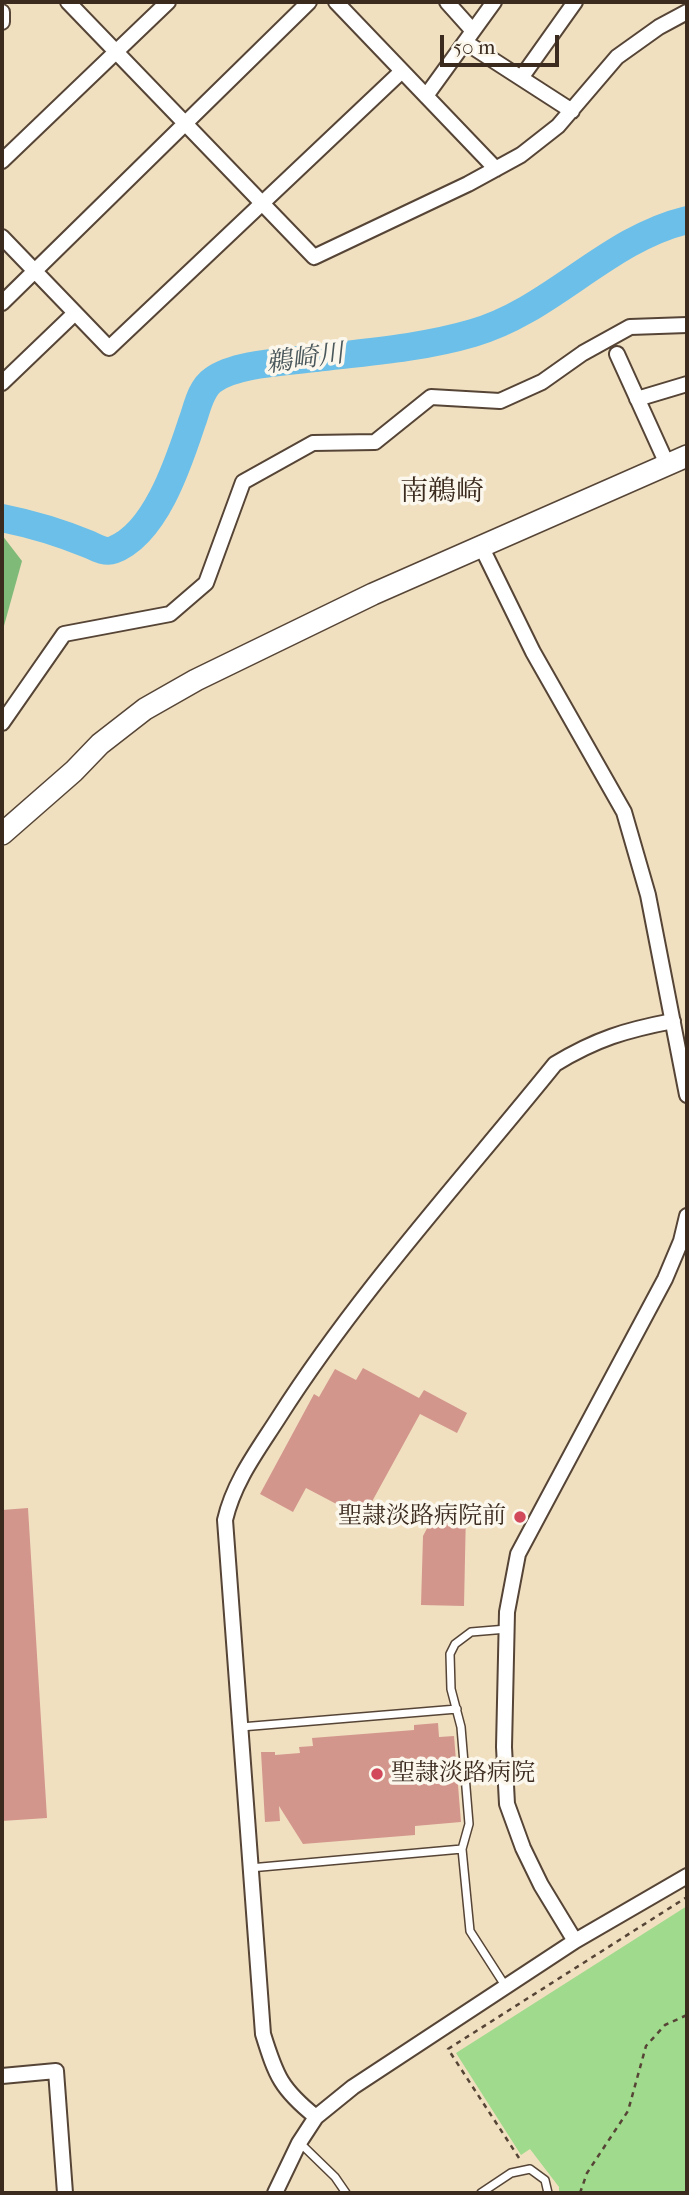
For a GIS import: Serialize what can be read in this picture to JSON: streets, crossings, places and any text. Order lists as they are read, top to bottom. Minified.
{"districts":["南鵜崎"],"water":["鵜崎川"],"places":["聖隷淡路病院前","聖隷淡路病院"],"scale_bar":"50 m"}
